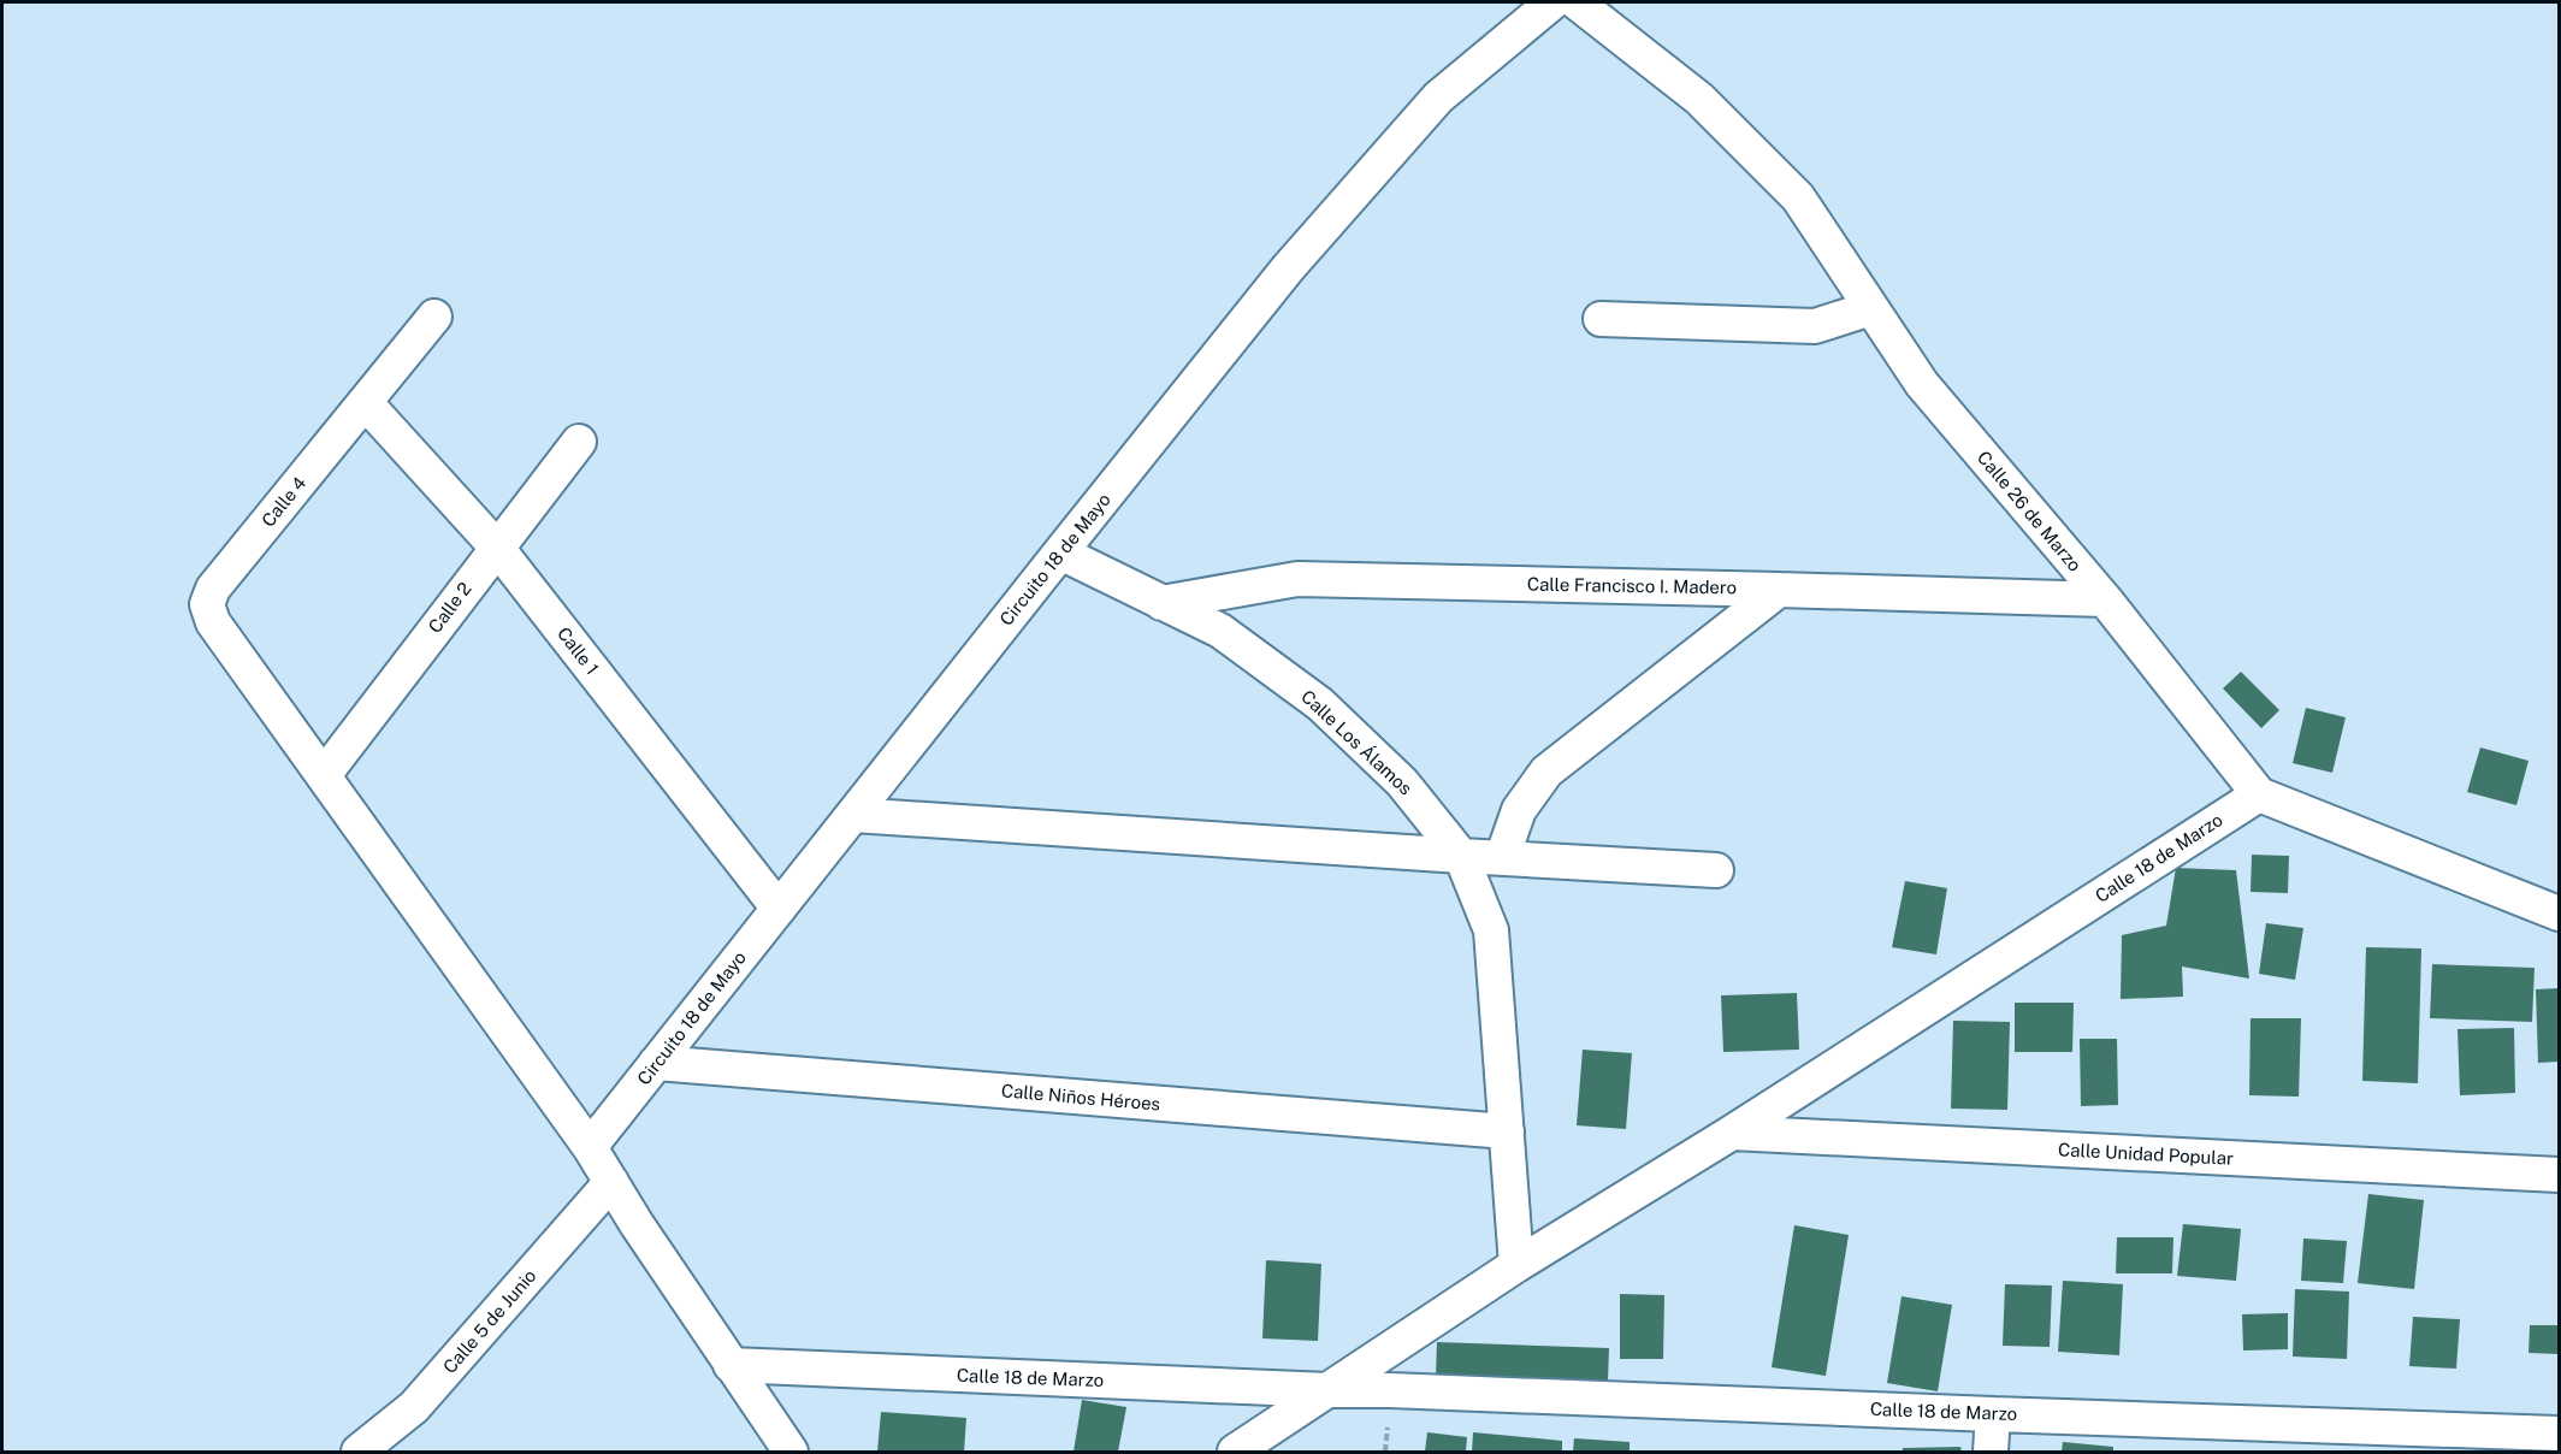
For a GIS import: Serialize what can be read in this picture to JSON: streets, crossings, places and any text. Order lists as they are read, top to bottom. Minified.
{"streets":{"street":["Calle 4","Calle 26 de Marzo","Circuito 18 de Mayo","Calle Francisco I. Madero","Calle 2","Calle 1","Calle Los Álamos","Calle 18 de Marzo","Calle Niños Héroes","Calle Unidad Popular","Calle 5 de Junio"]},"crossings":[["Calle 4","Calle 2"],["Calle 4","Calle 1"],["Calle 26 de Marzo","Calle Francisco I. Madero"],["Calle 26 de Marzo","Calle 18 de Marzo"],["Circuito 18 de Mayo","Calle 1"],["Circuito 18 de Mayo","Calle Los Álamos"],["Circuito 18 de Mayo","Calle Niños Héroes"],["Calle Francisco I. Madero","Calle Los Álamos"],["Calle 2","Calle 1"],["Calle Los Álamos","Calle 18 de Marzo"],["Calle Los Álamos","Calle Niños Héroes"],["Calle 18 de Marzo","Calle Unidad Popular"]]}
